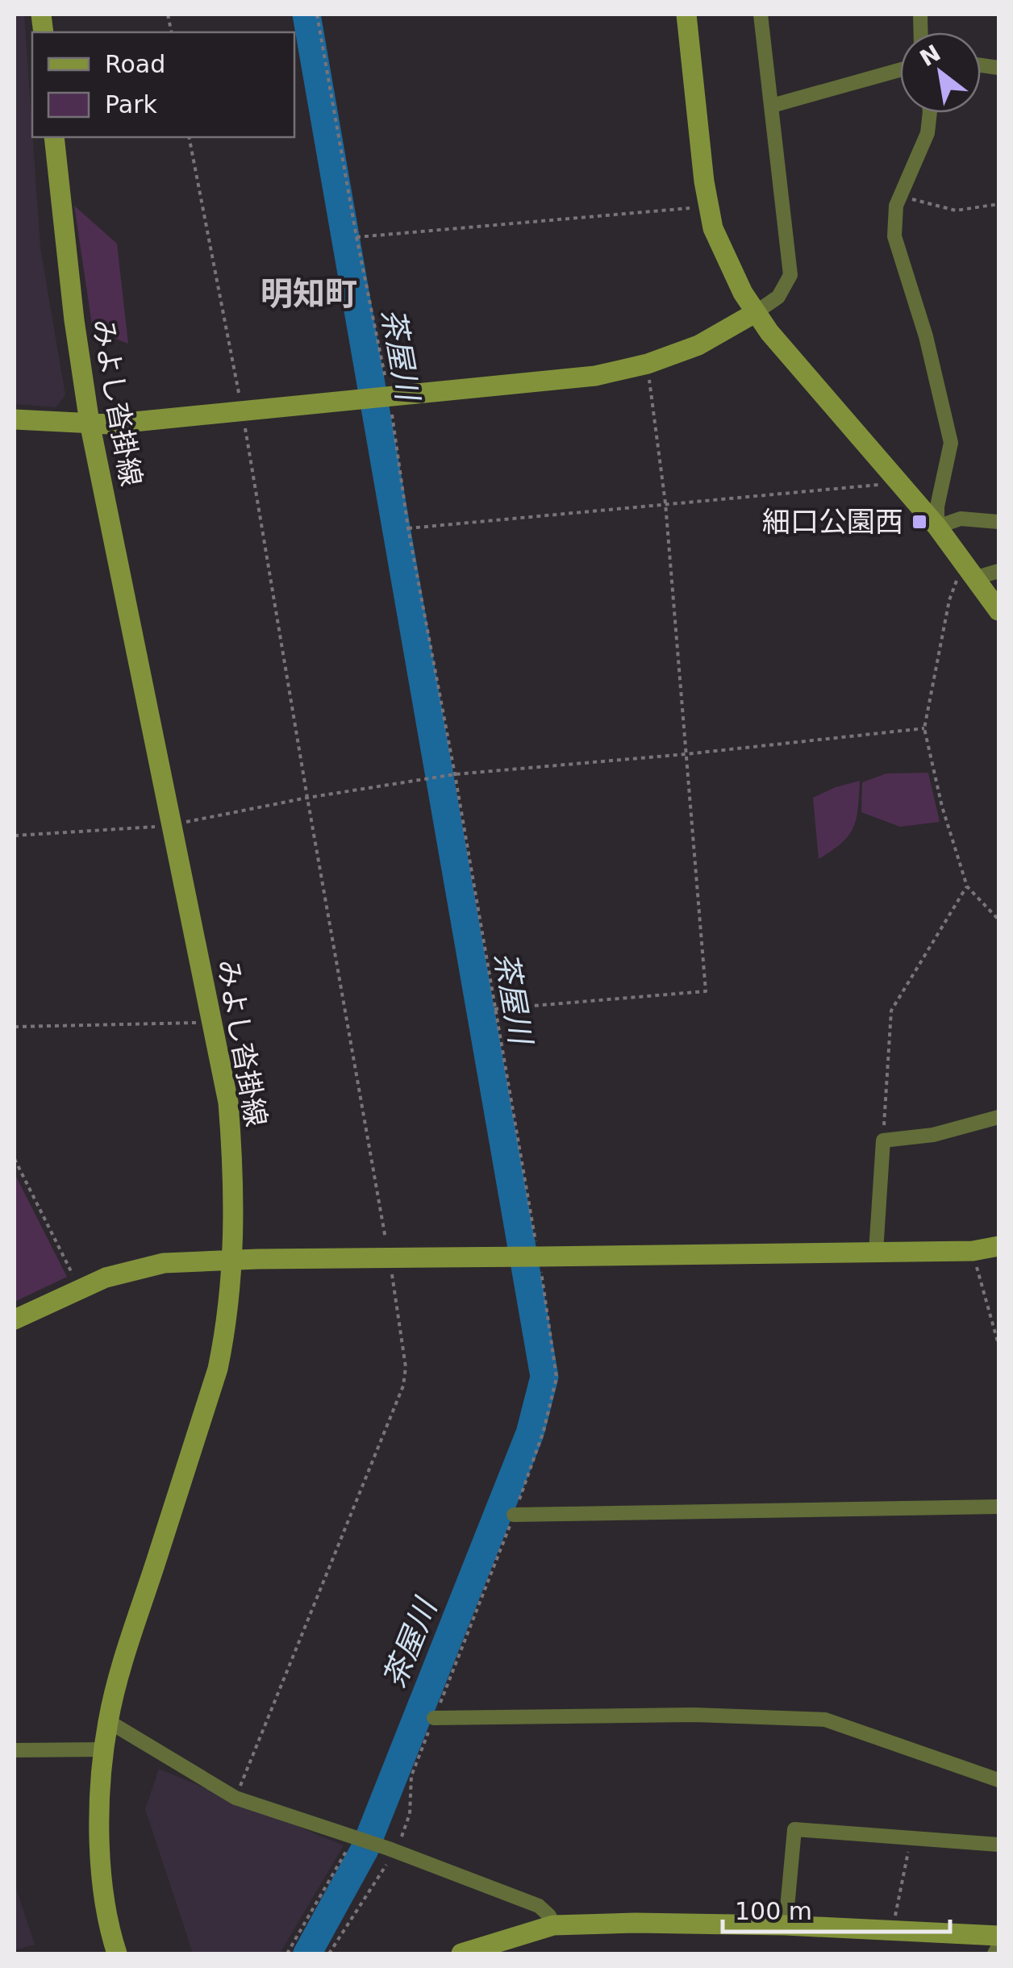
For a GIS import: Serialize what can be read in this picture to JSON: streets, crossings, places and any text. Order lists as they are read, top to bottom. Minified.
{"streets":{"street":["みよし沓掛線"]},"districts":["明知町"],"water":["茶屋川"],"places":{"transit":["細口公園西"]},"legend":["Road","Park"],"scale_bar":"100 m","north":"top left"}
